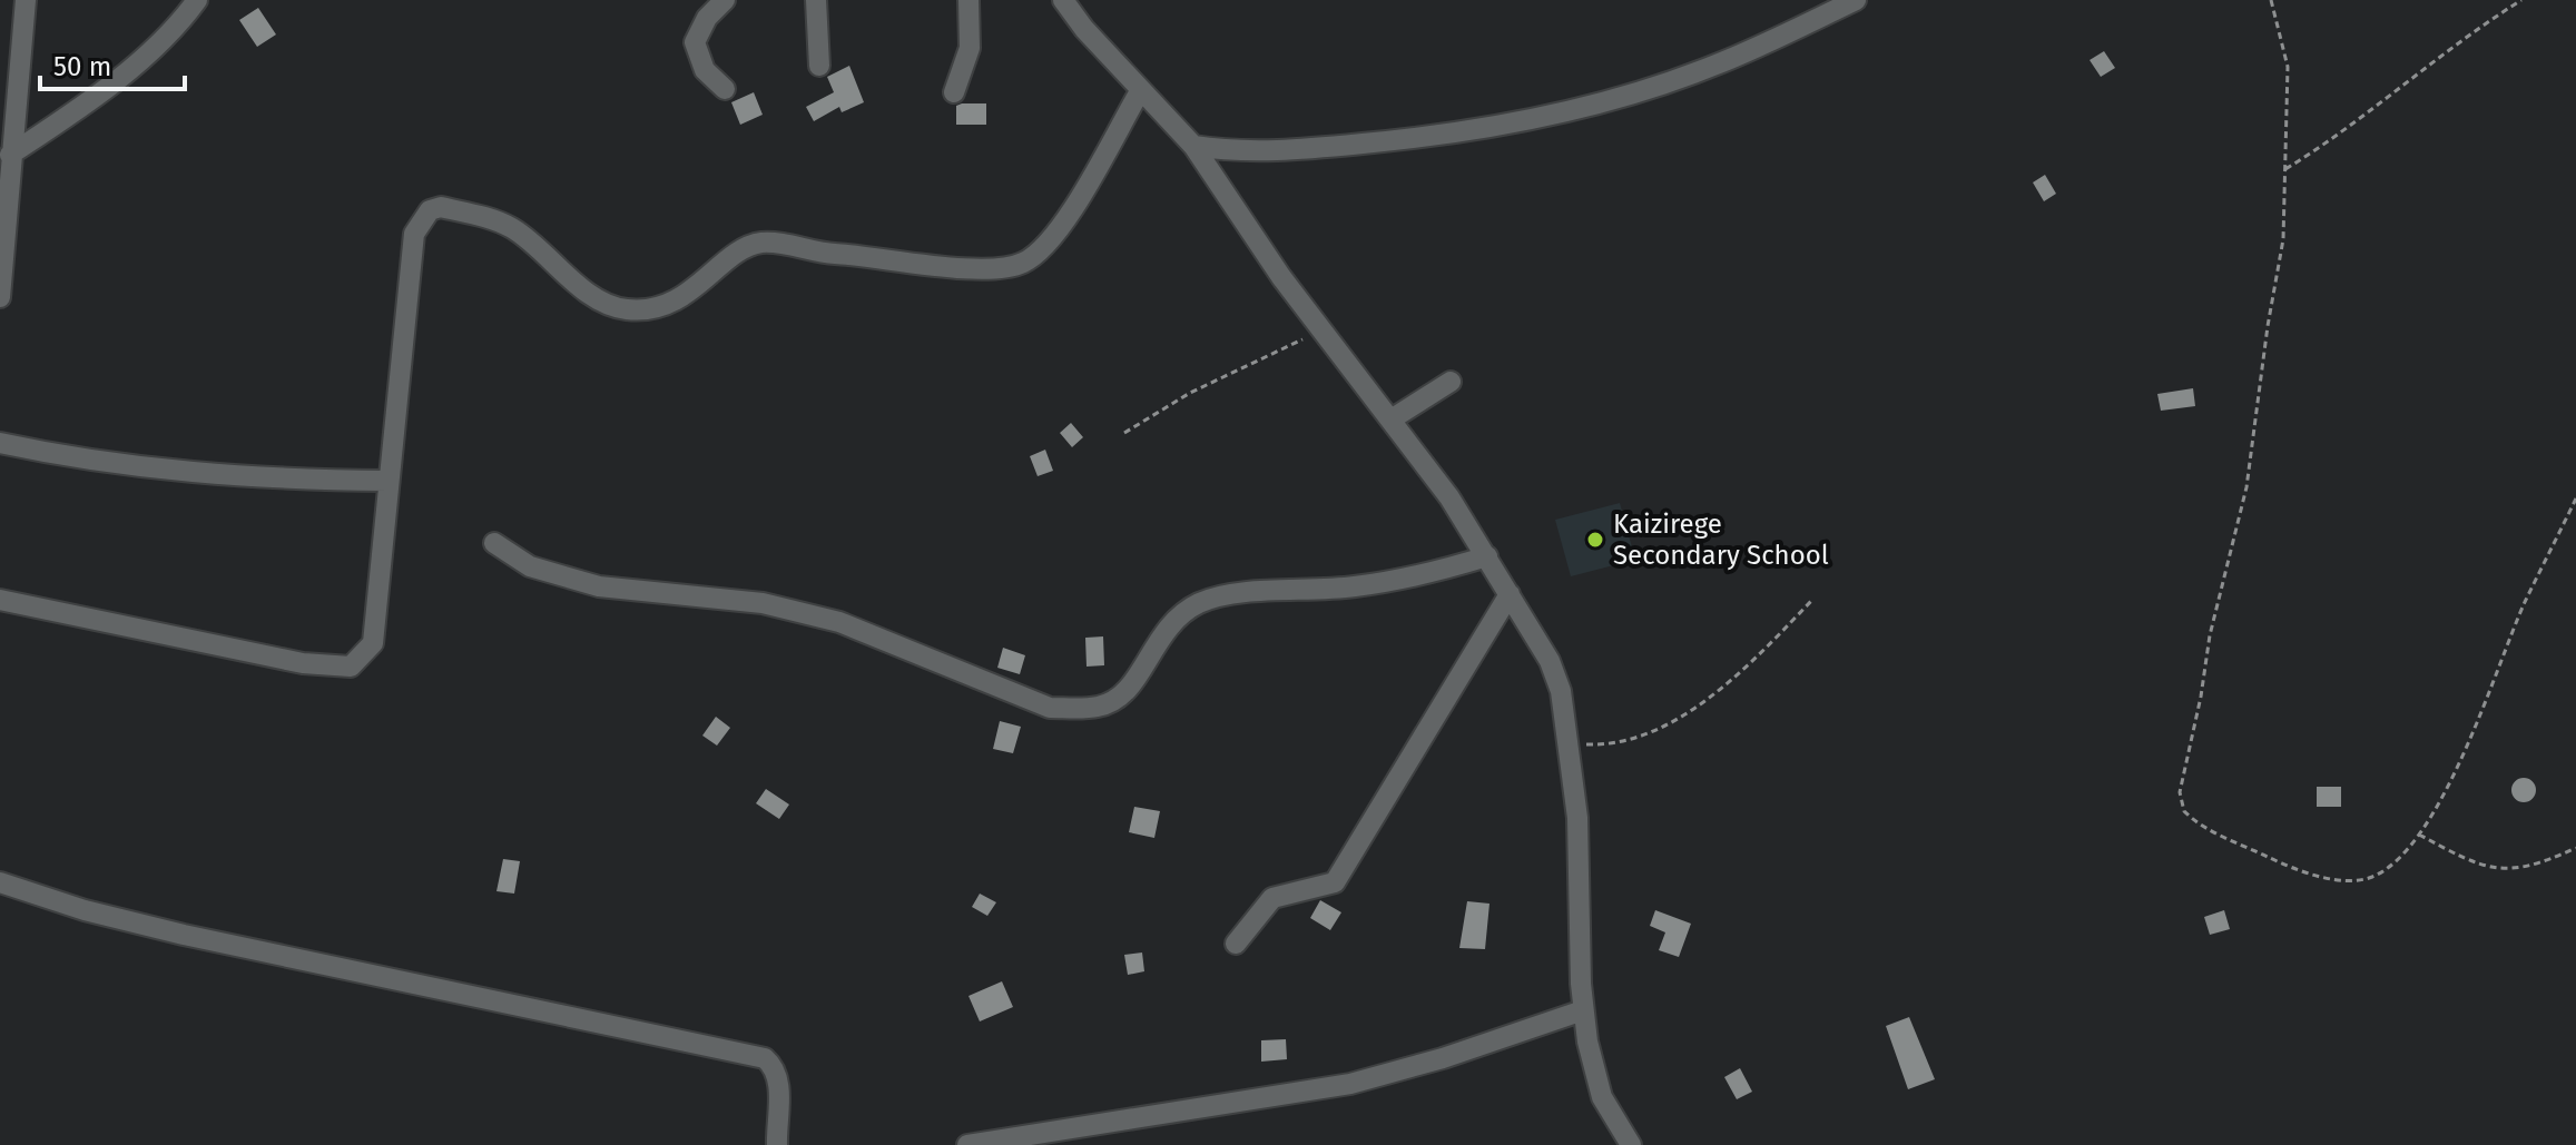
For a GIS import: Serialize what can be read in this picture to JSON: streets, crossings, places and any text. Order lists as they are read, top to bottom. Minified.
{"places":["Kaizirege Secondary School"],"scale_bar":"50 m"}
